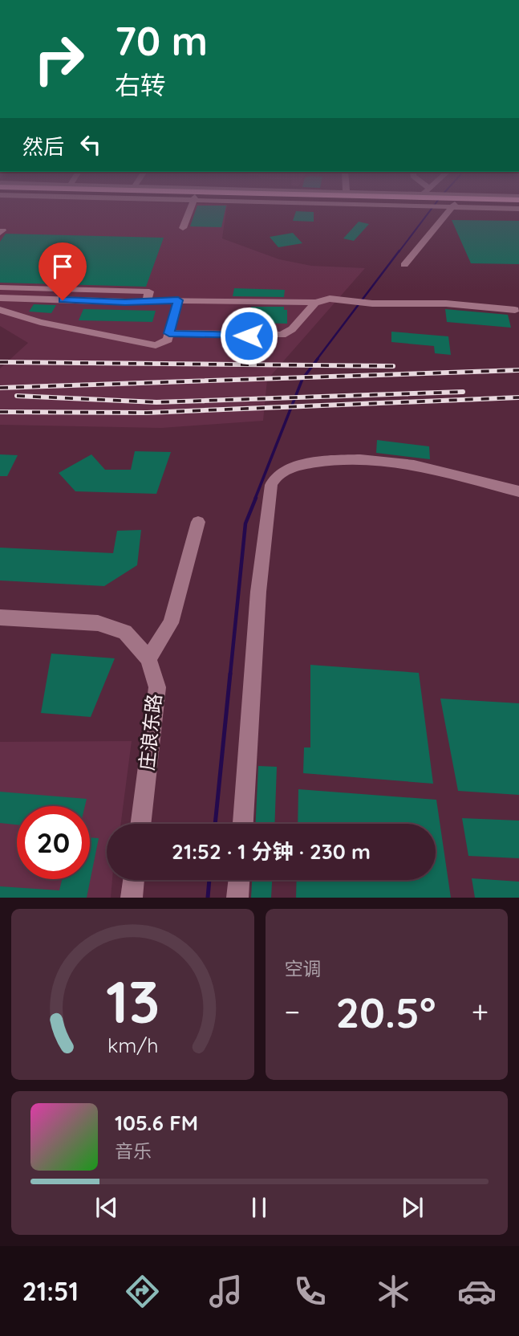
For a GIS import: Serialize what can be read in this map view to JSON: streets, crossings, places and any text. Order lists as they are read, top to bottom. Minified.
{"streets":{"street":["庄浪东路"]},"page":{"turn":["70 m","右转"],"then":"然后","limit":"20","trip":"21:52 · 1 分钟 · 230 m","tile":"空调","heat":["−","20.5°","+"],"song":["105.6 FM","音乐"],"tabs":"21:51","gauge":["13","km/h"]}}
